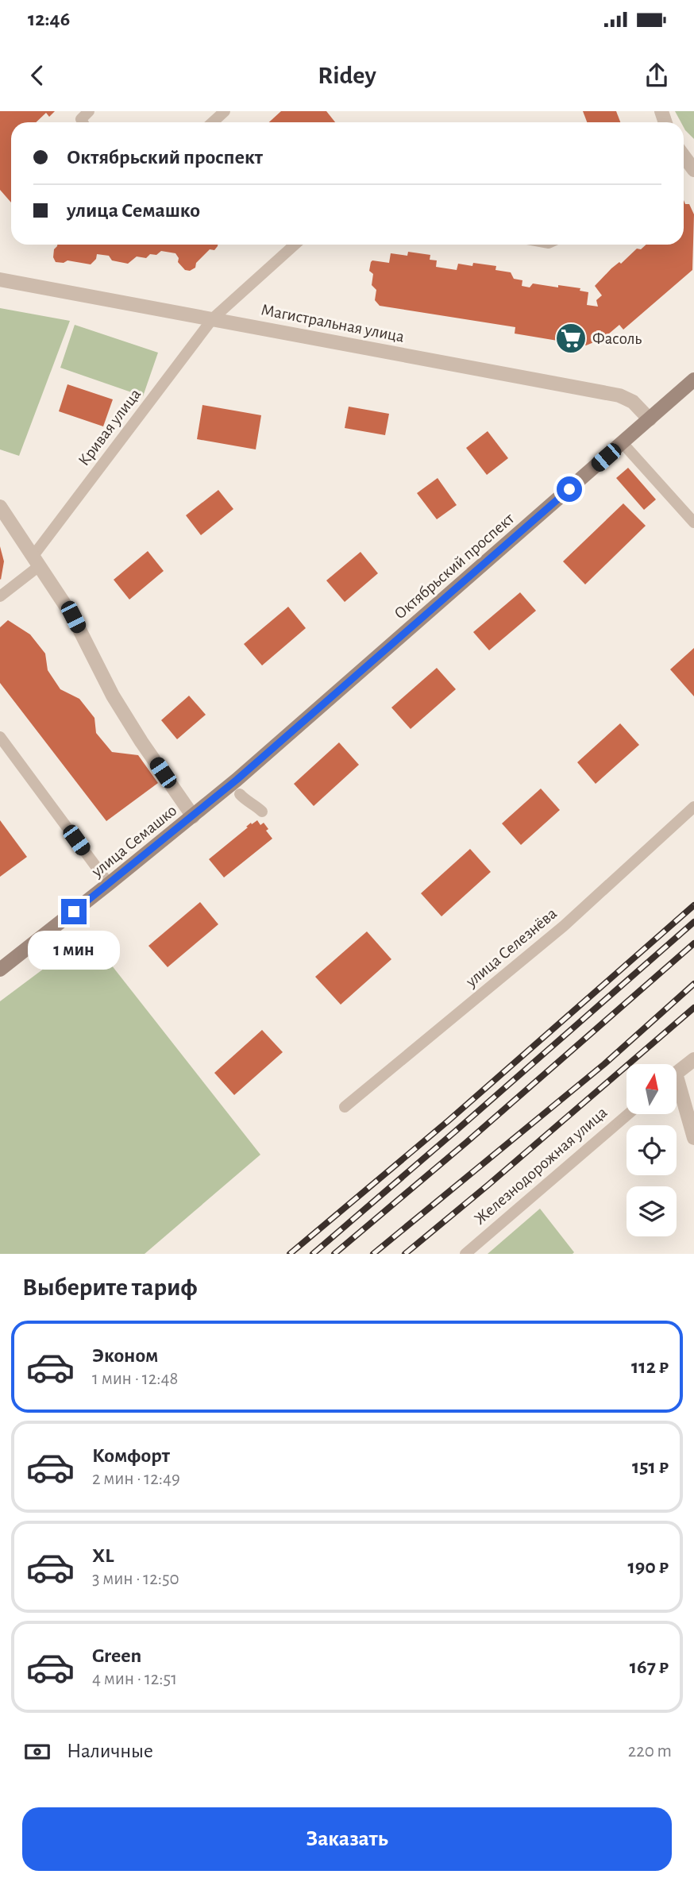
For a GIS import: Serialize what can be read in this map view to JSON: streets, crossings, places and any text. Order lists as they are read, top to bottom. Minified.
{"streets":{"main road":["Октябрьский проспект","улица Семашко"],"street":["Магистральная улица"],"lane":["Кривая улица","улица Селезнёва","Железнодорожная улица"]},"crossings":[["Магистральная улица","Кривая улица"],["Магистральная улица","Октябрьский проспект"],["Октябрьский проспект","улица Семашко"]],"places":{"supermarket":["Фасоль"]},"north":"top","page":{"status":"12:46","header":"Ridey","banner":["Октябрьский проспект","улица Семашко"],"bubble":"1 мин","heading":"Выберите тариф","list":[{"name":"Эконом","note":"1 мин · 12:48","value":"112 ₽"},{"name":"Комфорт","note":"2 мин · 12:49","value":"151 ₽"},{"name":"XL","note":"3 мин · 12:50","value":"190 ₽"},{"name":"Green","note":"4 мин · 12:51","value":"167 ₽"}],"pay":["Наличные","220 m"],"buttons":"Заказать"}}
